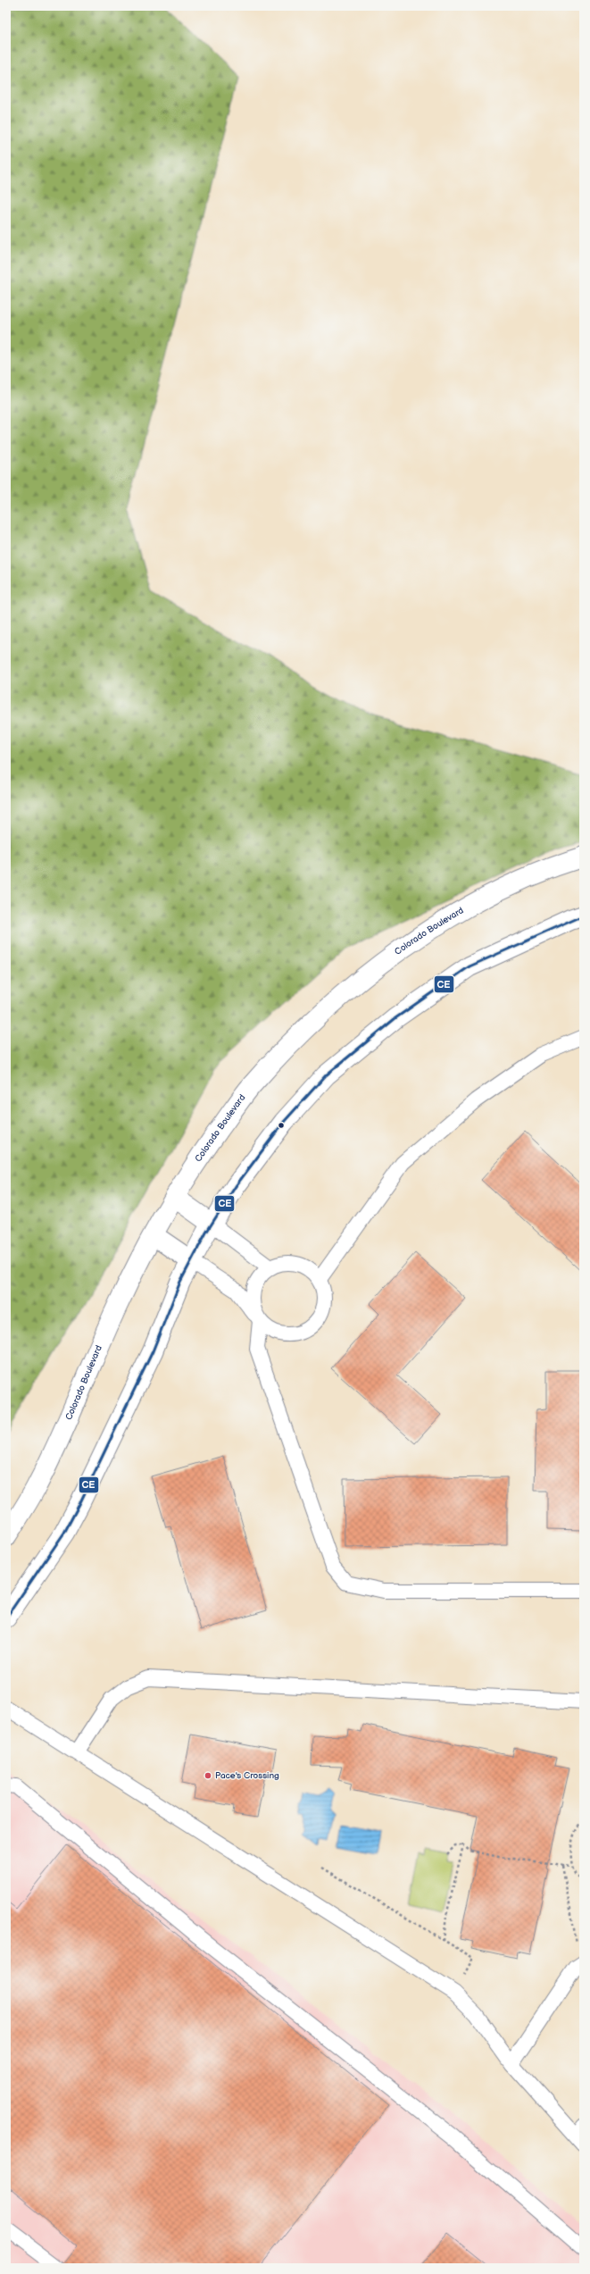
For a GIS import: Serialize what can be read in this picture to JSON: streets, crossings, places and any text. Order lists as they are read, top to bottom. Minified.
{"streets":{"street":["Colorado Boulevard"]},"places":["Pace's Crossing"],"lines":["transit line CE"]}
